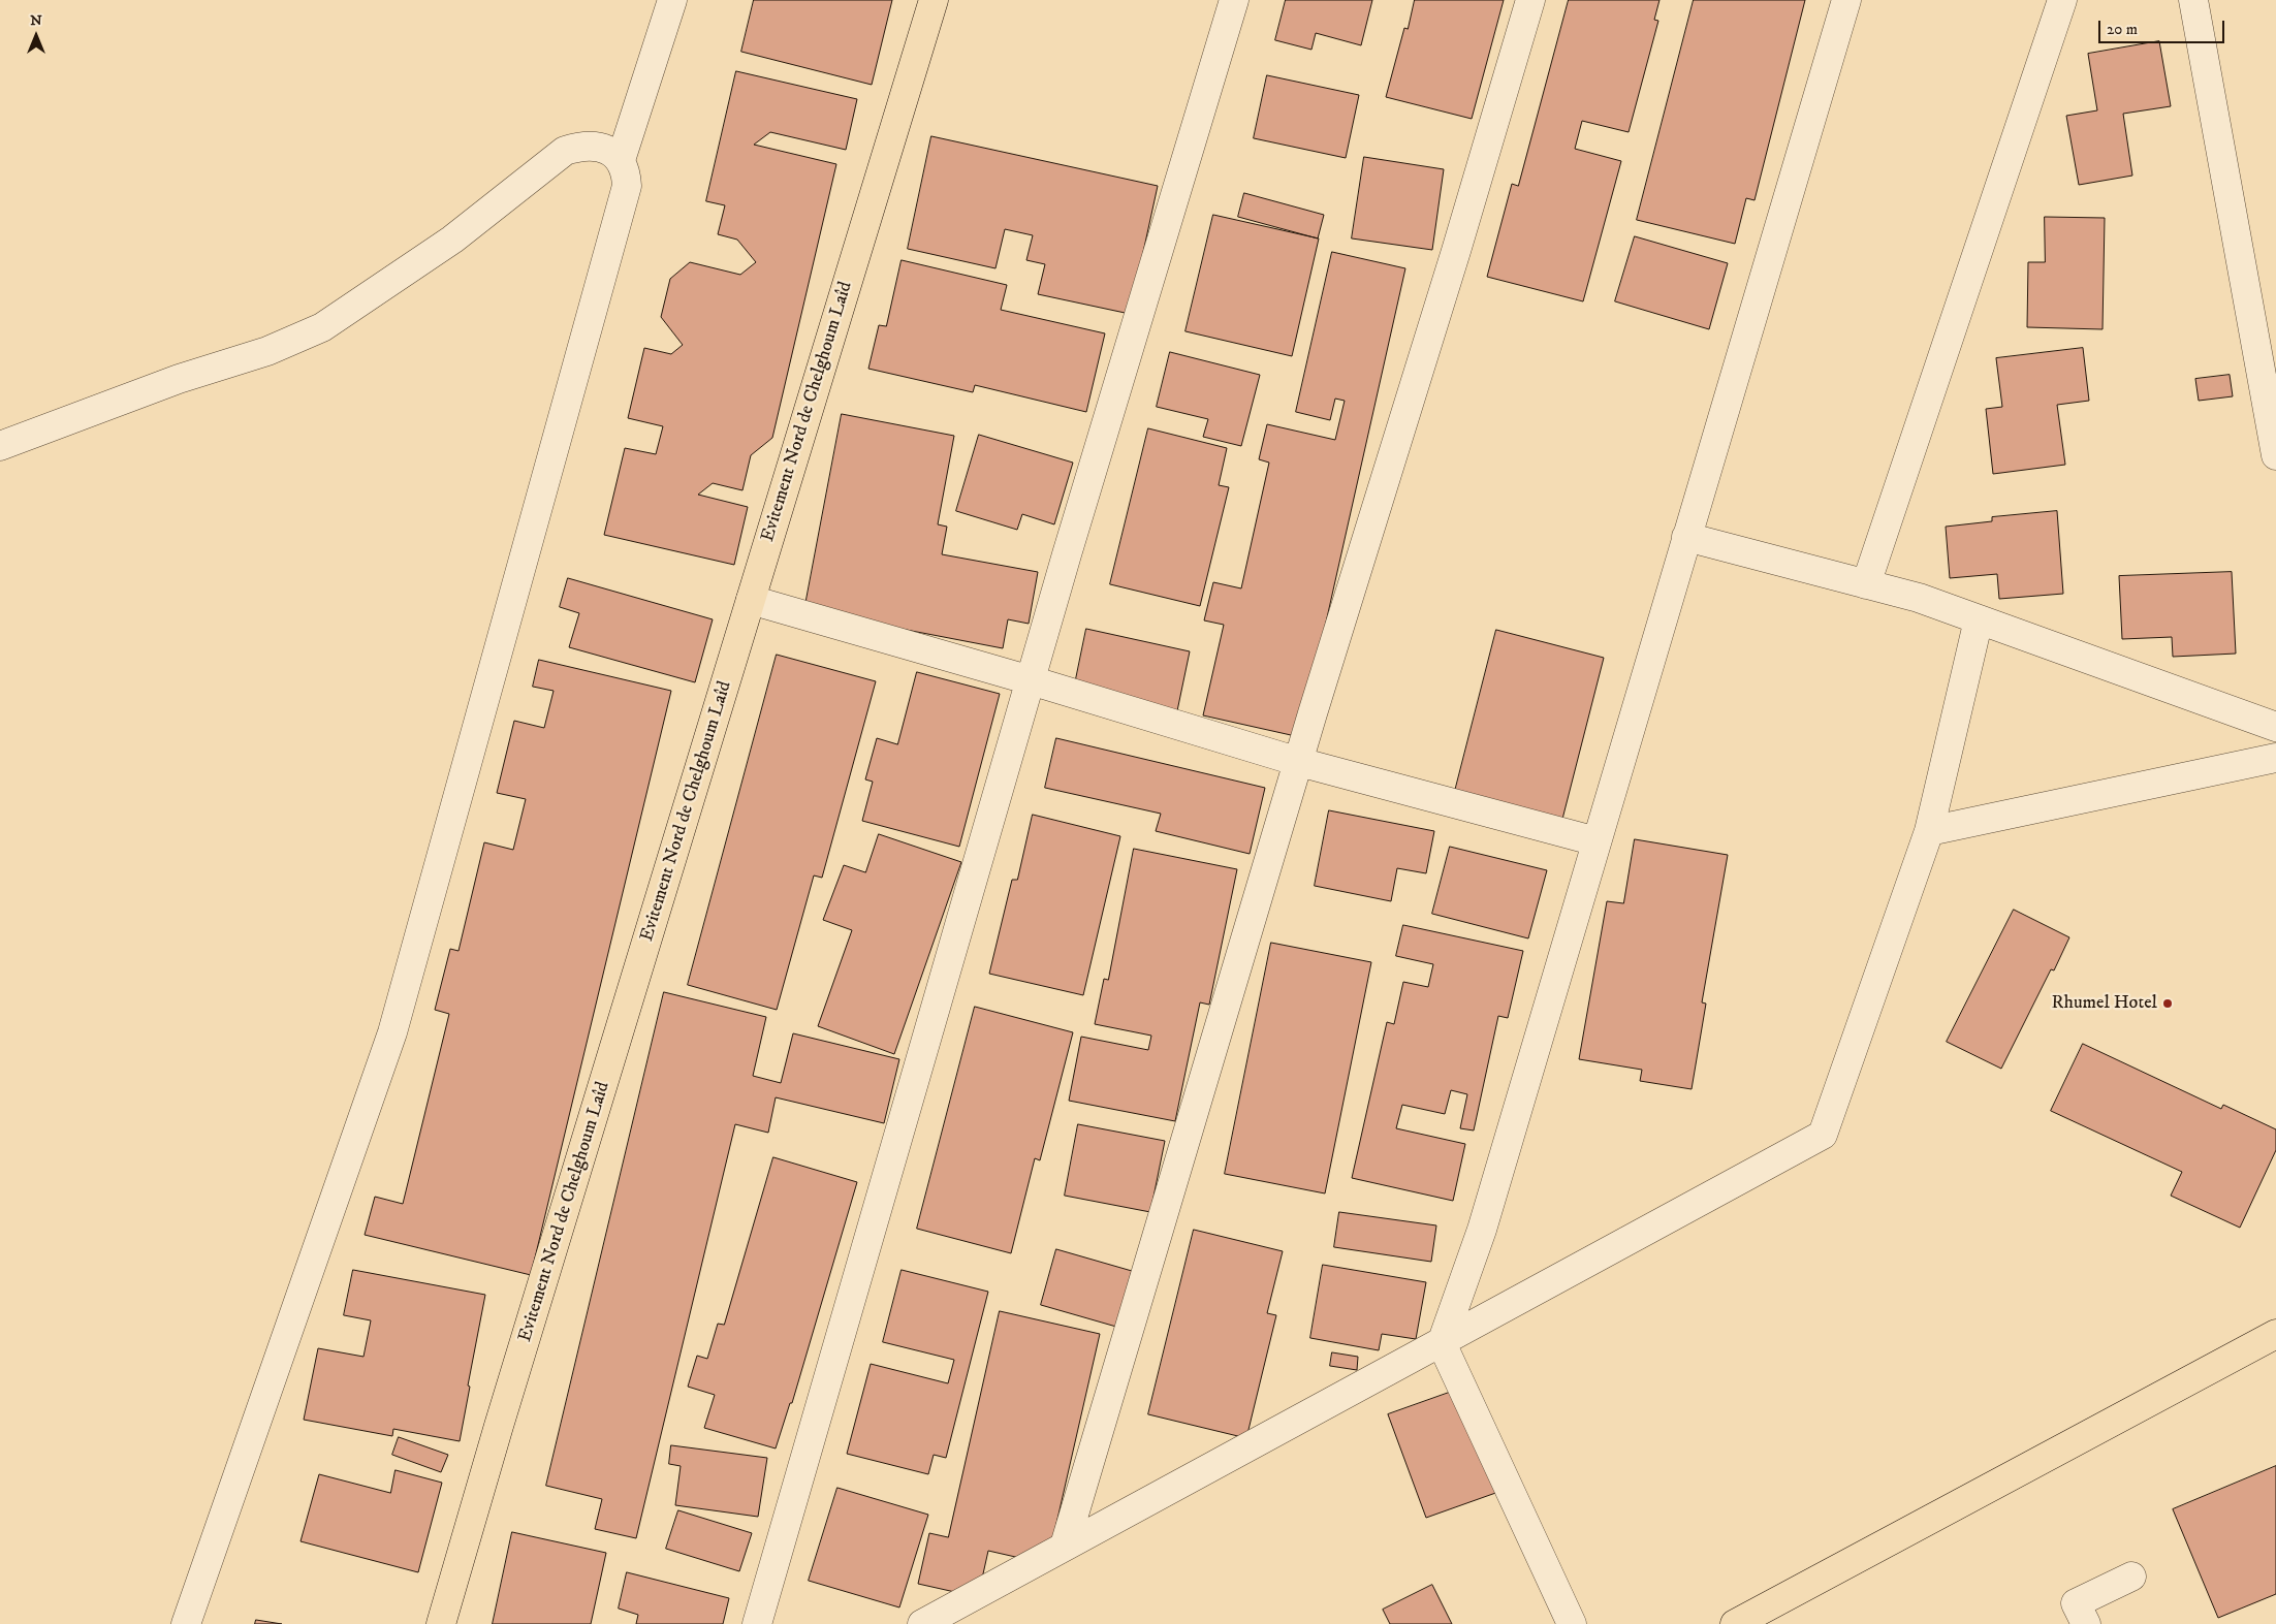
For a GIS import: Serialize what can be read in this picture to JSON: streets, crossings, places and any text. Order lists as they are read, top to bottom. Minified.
{"streets":{"main road":["Evitement Nord de Chelghoum Laîd"]},"places":["Rhumel Hotel"],"scale_bar":"20 m","north":"top"}
